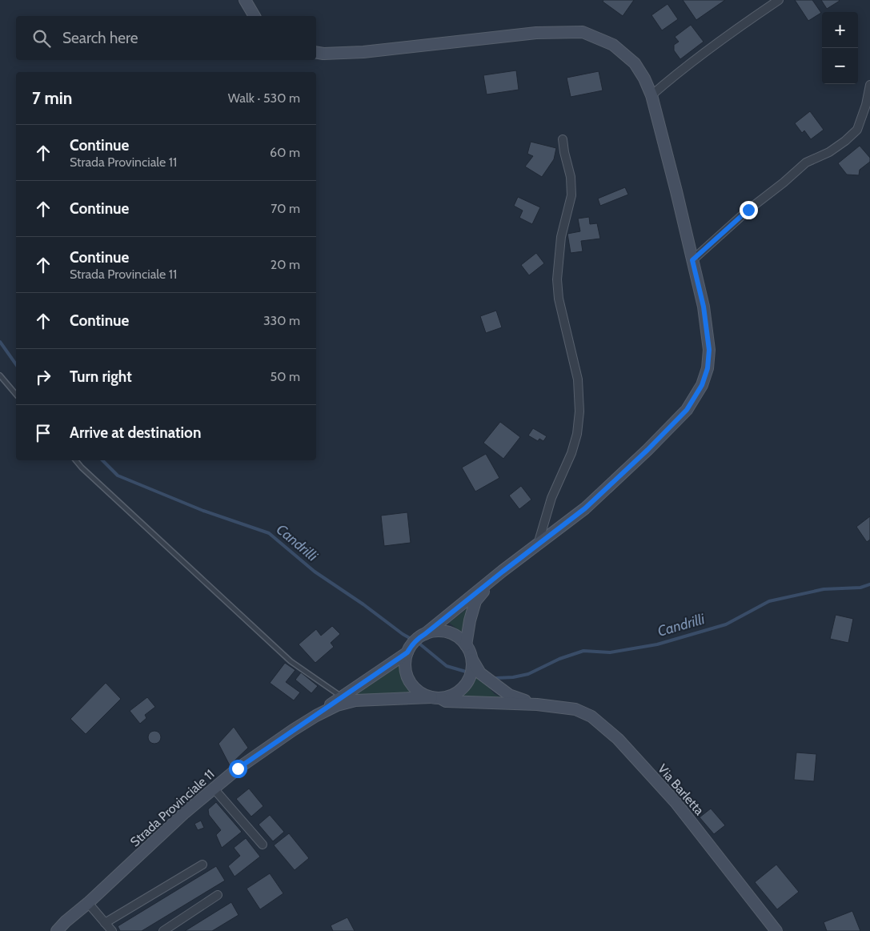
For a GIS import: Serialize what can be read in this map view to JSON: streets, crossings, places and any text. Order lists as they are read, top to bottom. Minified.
{"streets":{"street":["Via Barletta","Strada Provinciale 11"]},"crossings":[["Via Barletta","Strada Provinciale 11"]],"water":["Candrilli"],"page":{"map_buttons":["+","−"],"search":"Search here","heading":["7 min","Walk · 530 m"],"list":[["Continue","Strada Provinciale 11","60 m"],["Continue","70 m"],["Continue","Strada Provinciale 11","20 m"],["Continue","330 m"],["Turn right","50 m"],"Arrive at destination"]}}
